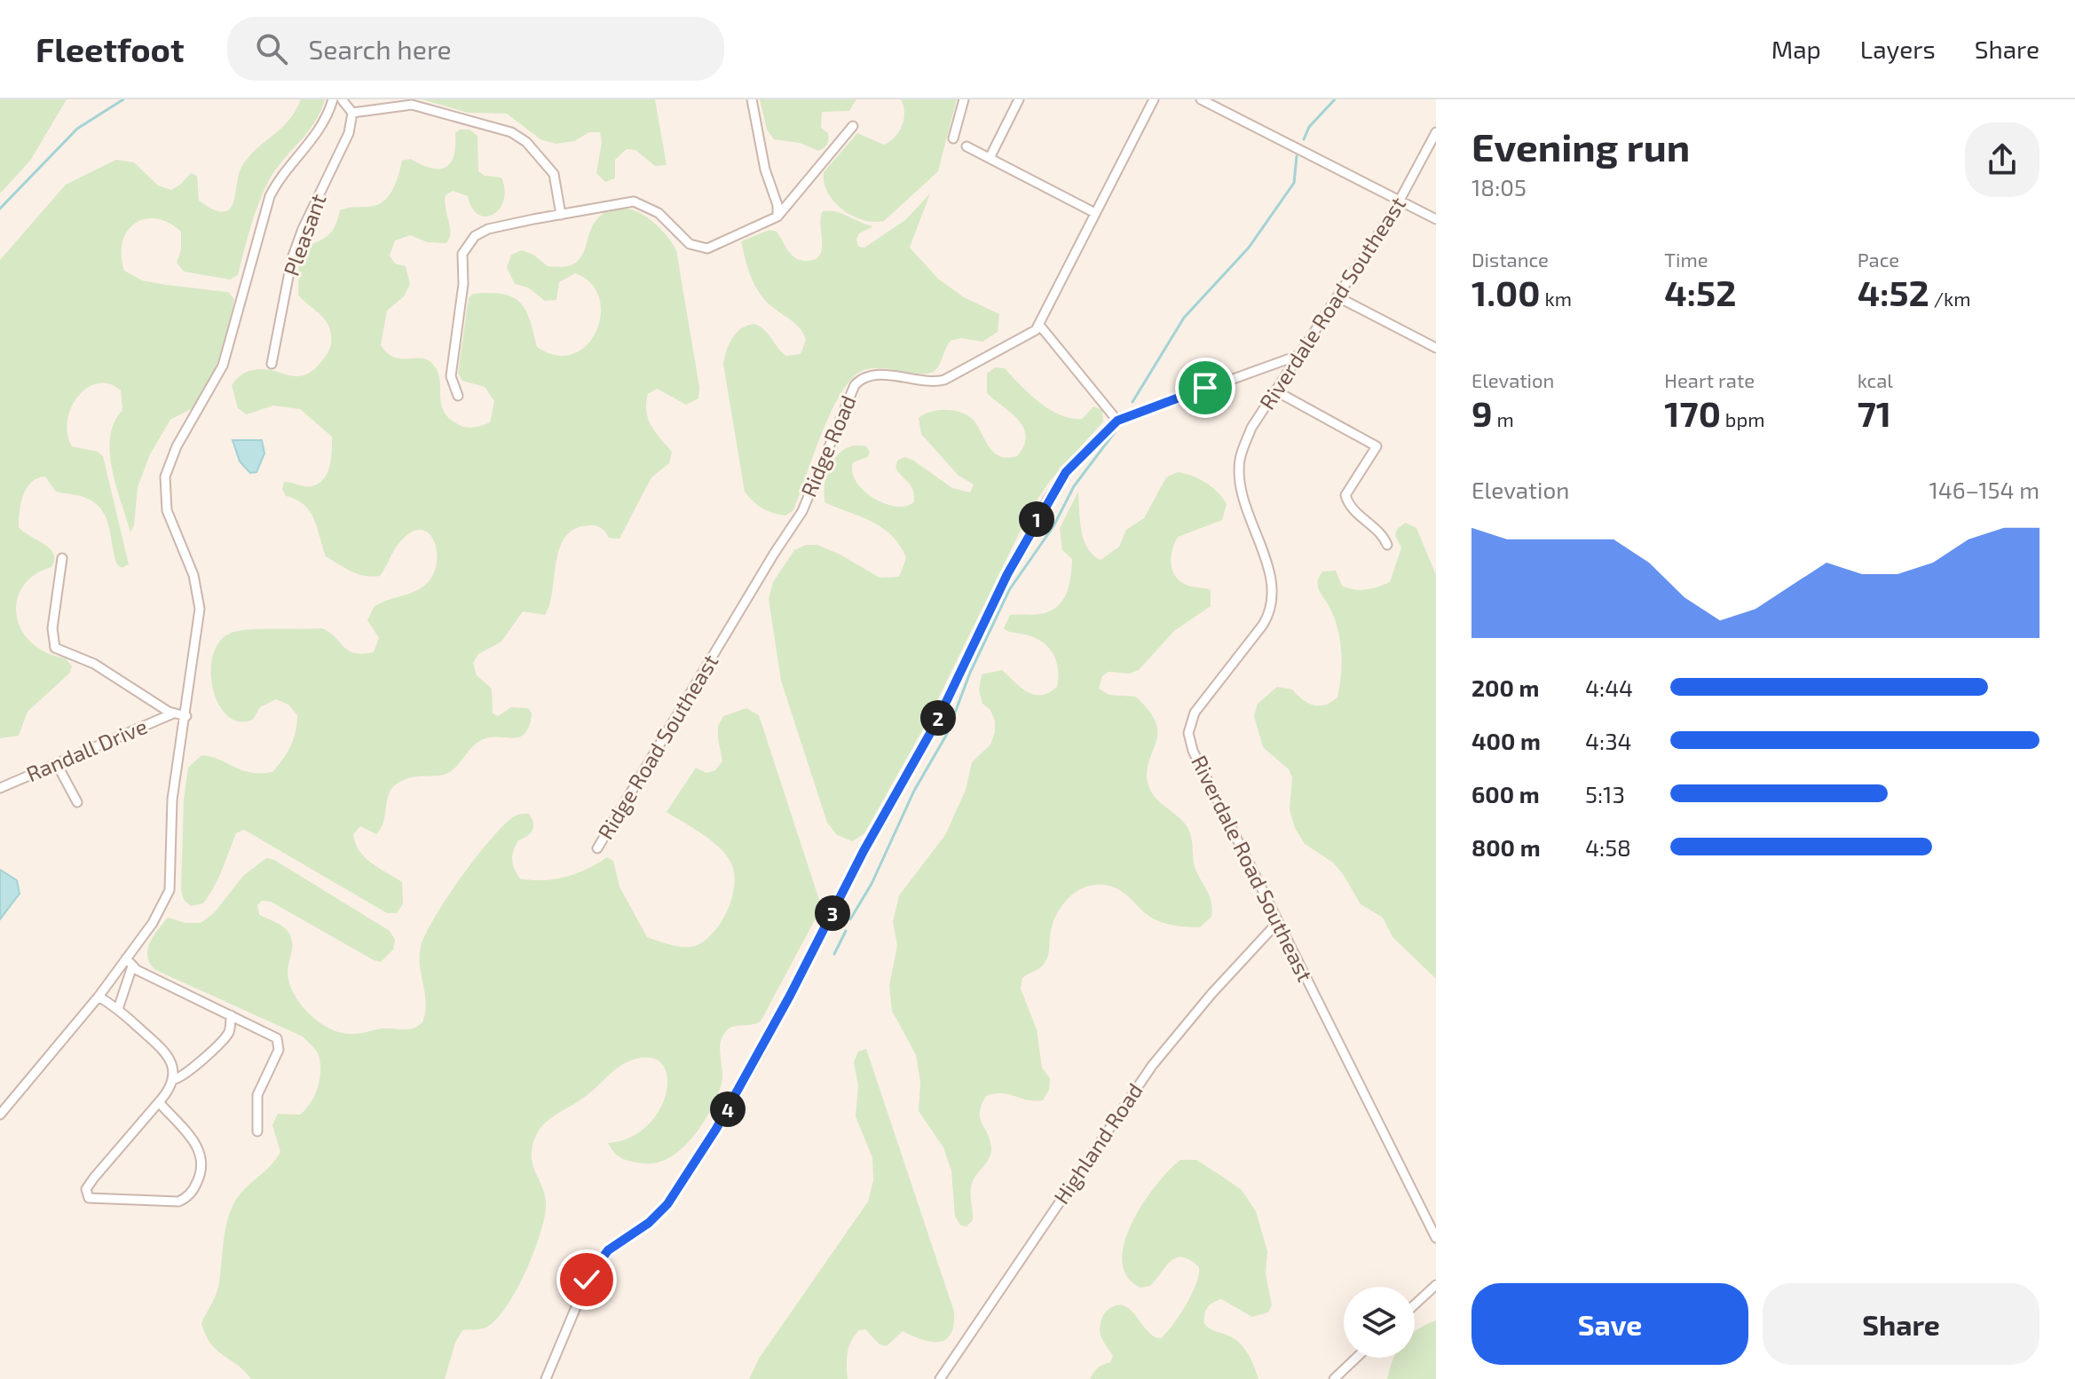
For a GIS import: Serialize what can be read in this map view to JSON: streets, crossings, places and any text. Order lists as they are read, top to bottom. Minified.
{"streets":{"street":["Pleasant","Riverdale Road Southeast","Ridge Road","Ridge Road Southeast","Randall Drive","Highland Road"]},"crossings":[["Riverdale Road Southeast","Highland Road"],["Ridge Road","Ridge Road Southeast"]],"page":{"header":"Fleetfoot","search":"Search here","nav":["Map","Layers","Share"],"heading":["Evening run","18:05"],"stats":[["Distance","1.00 km"],["Time","4:52"],["Pace","4:52 /km"],["Elevation","9 m"],["Heart rate","170 bpm"],["kcal","71"]],"chart":["Elevation","146–154 m"],"pins":["1","2","3","4"],"list":[{"name":"200 m","note":"4:44"},{"name":"400 m","note":"4:34"},{"name":"600 m","note":"5:13"},{"name":"800 m","note":"4:58"}],"buttons":["Save","Share"]}}
